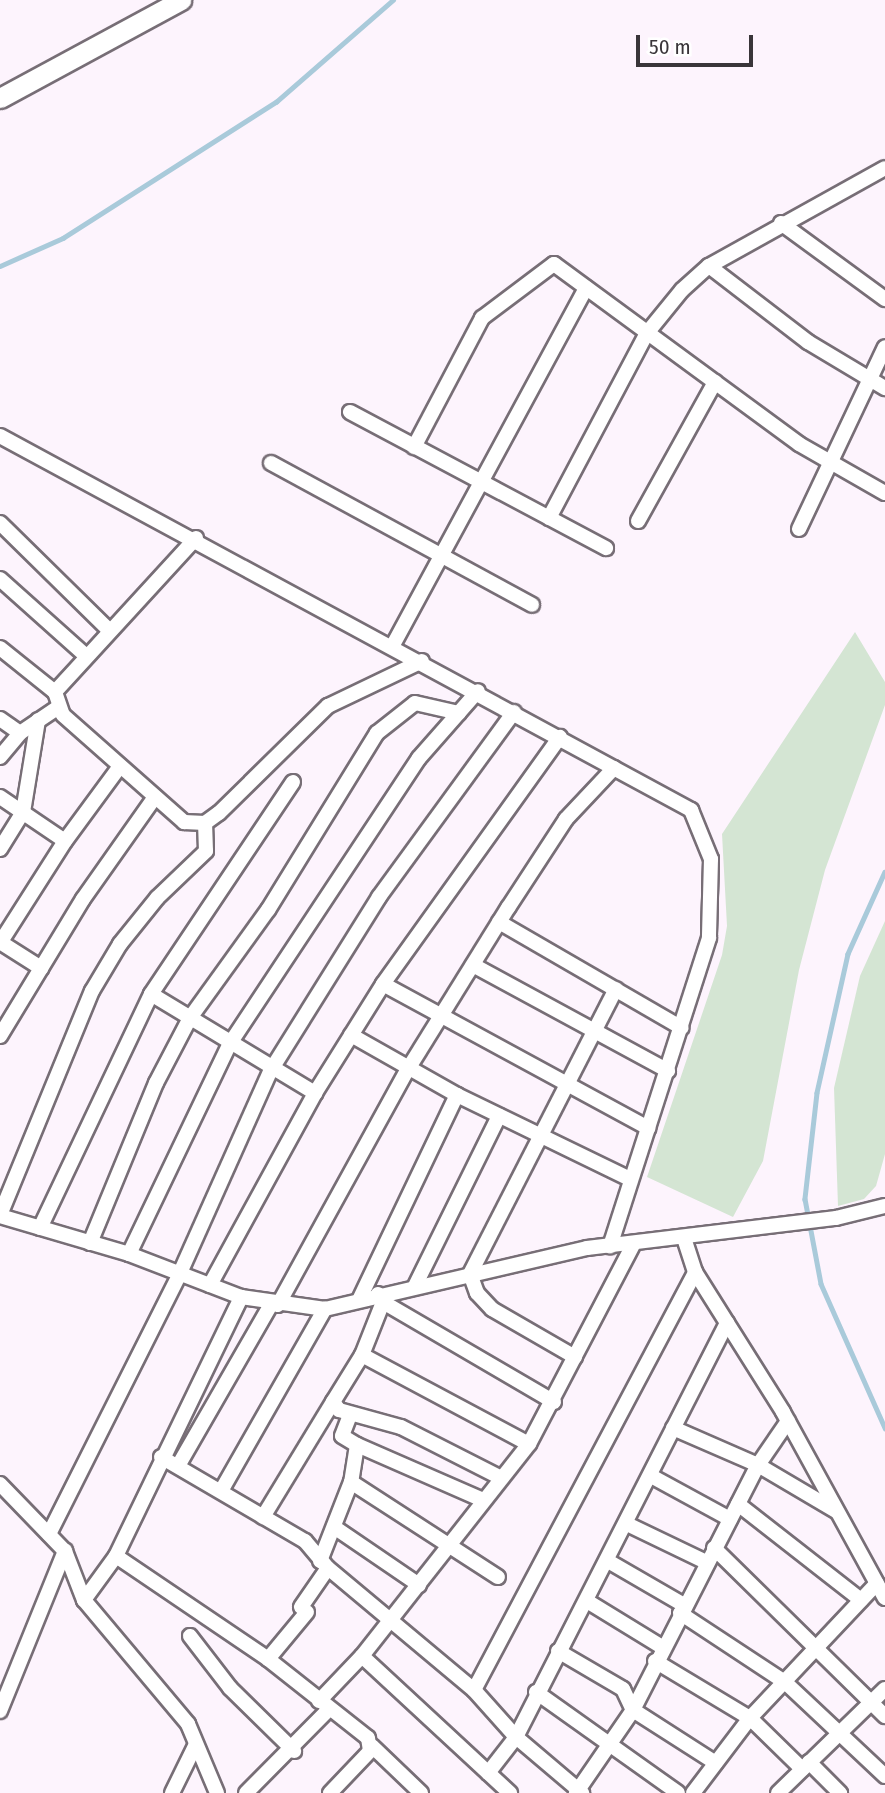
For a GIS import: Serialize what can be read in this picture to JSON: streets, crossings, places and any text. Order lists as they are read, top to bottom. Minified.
{"scale_bar":"50 m"}
